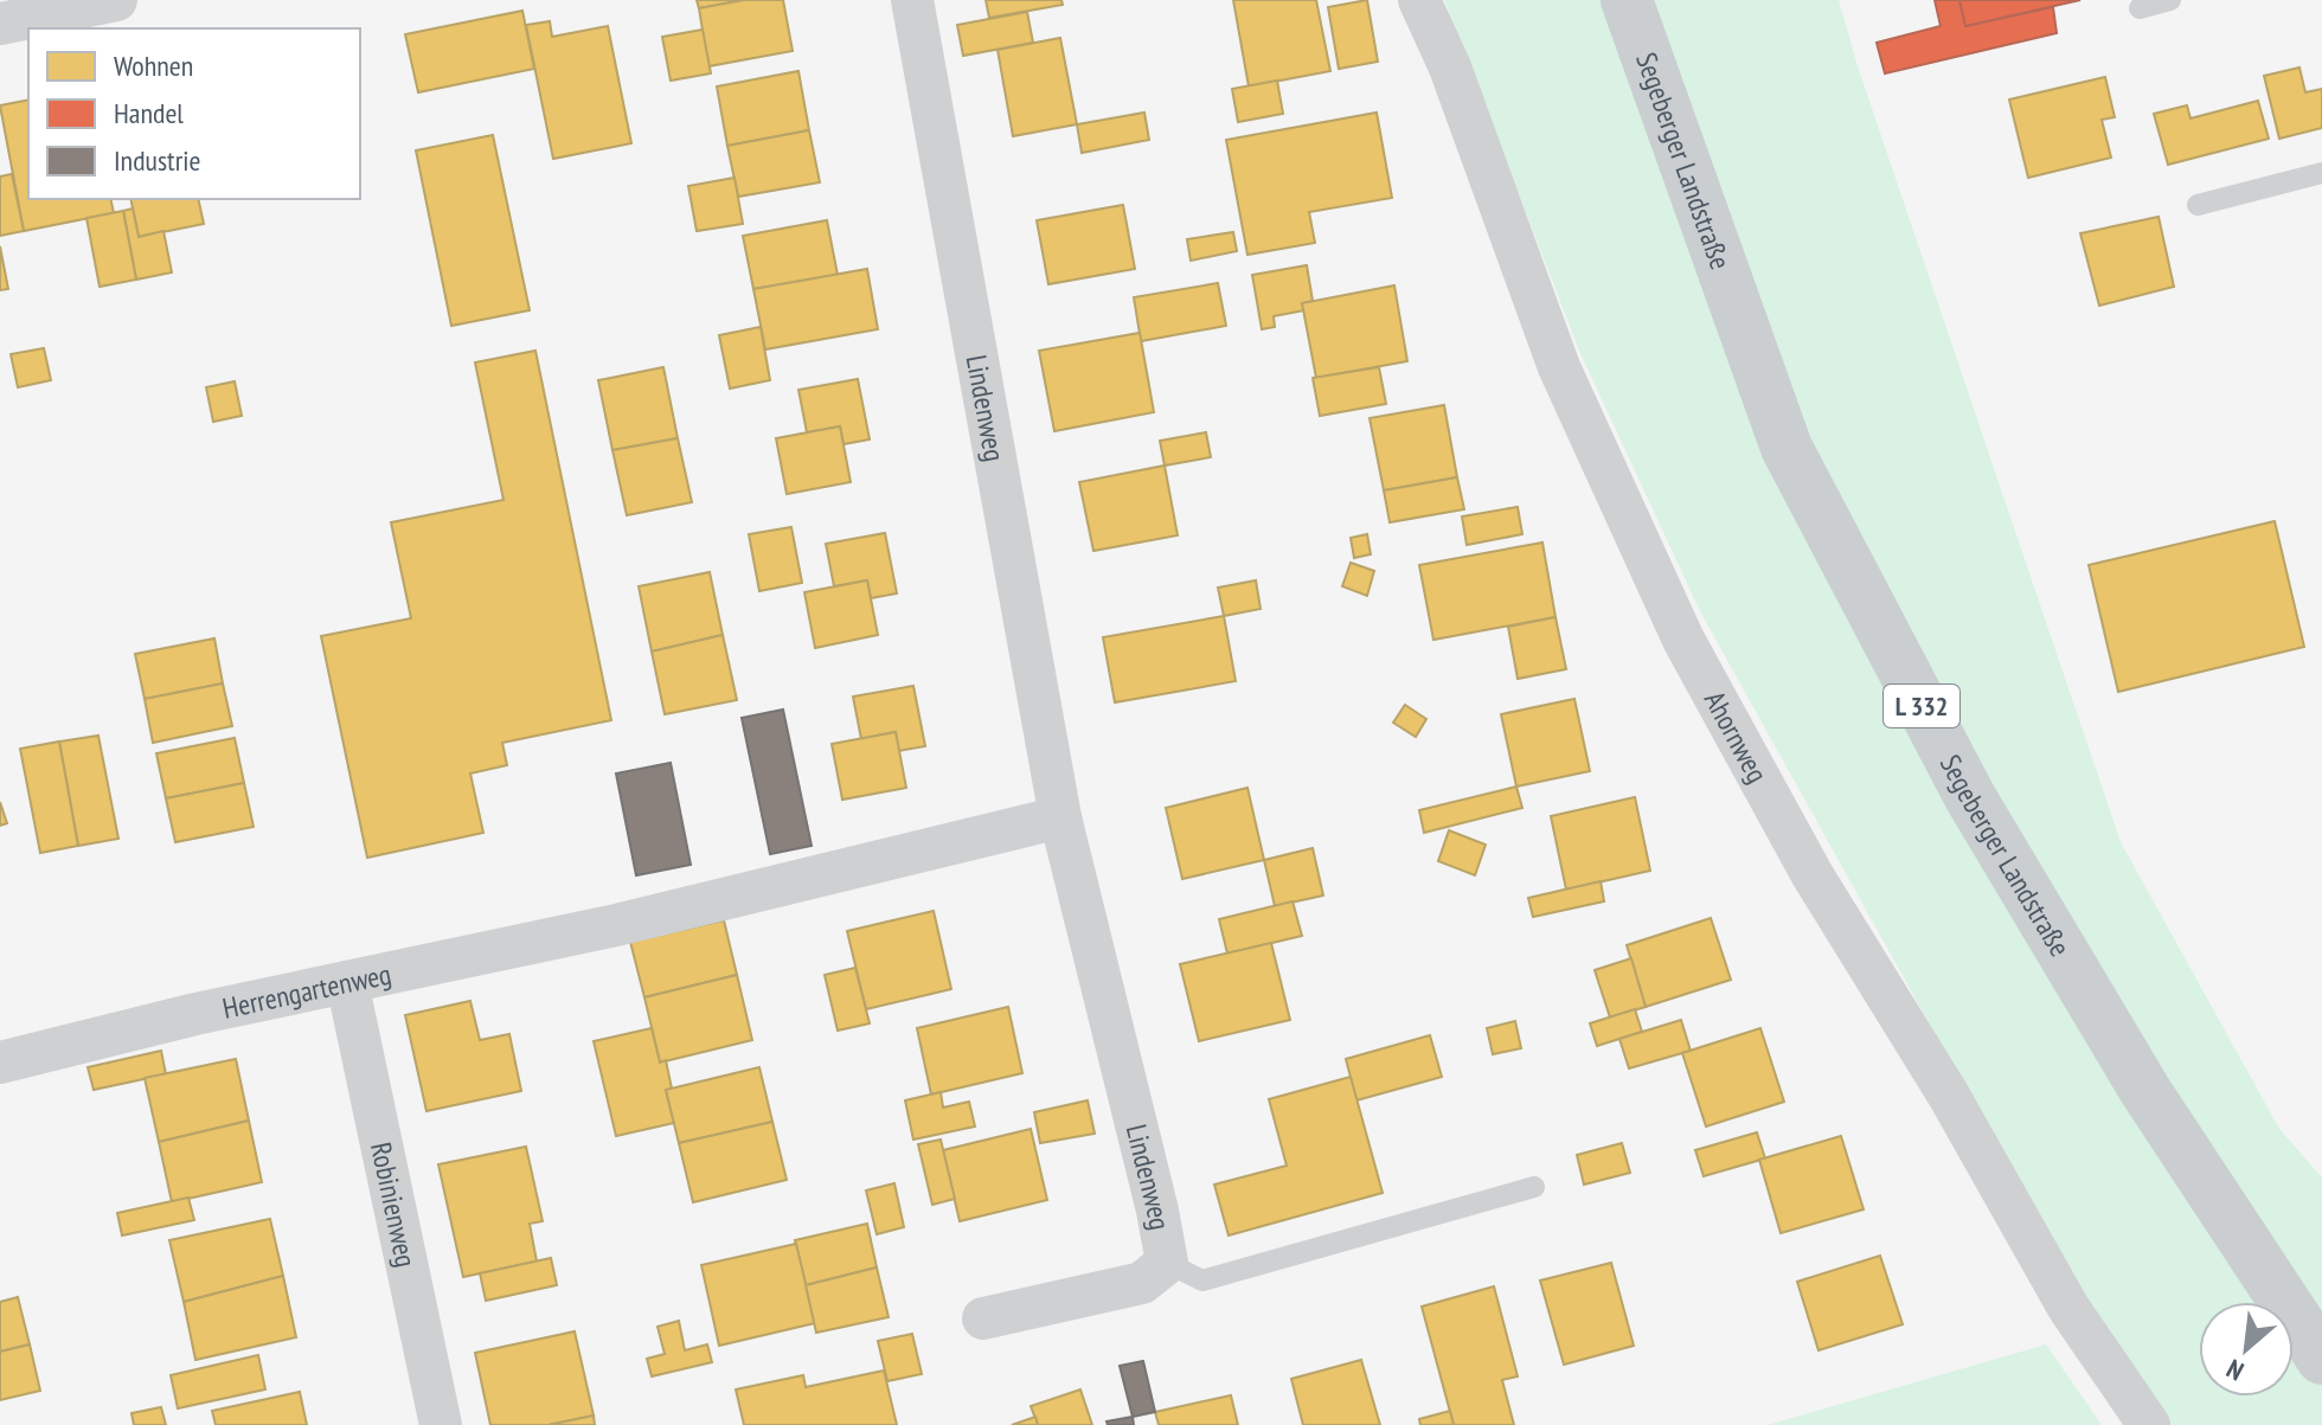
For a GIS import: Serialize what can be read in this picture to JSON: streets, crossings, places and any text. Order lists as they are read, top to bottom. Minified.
{"streets":{"main road":["Segeberger Landstraße","L 332"],"street":["Lindenweg","Ahornweg","Herrengartenweg","Robinienweg"]},"crossings":[["Lindenweg","Herrengartenweg"],["Herrengartenweg","Robinienweg"]],"legend":["Wohnen","Handel","Industrie"],"north":"bottom left"}
